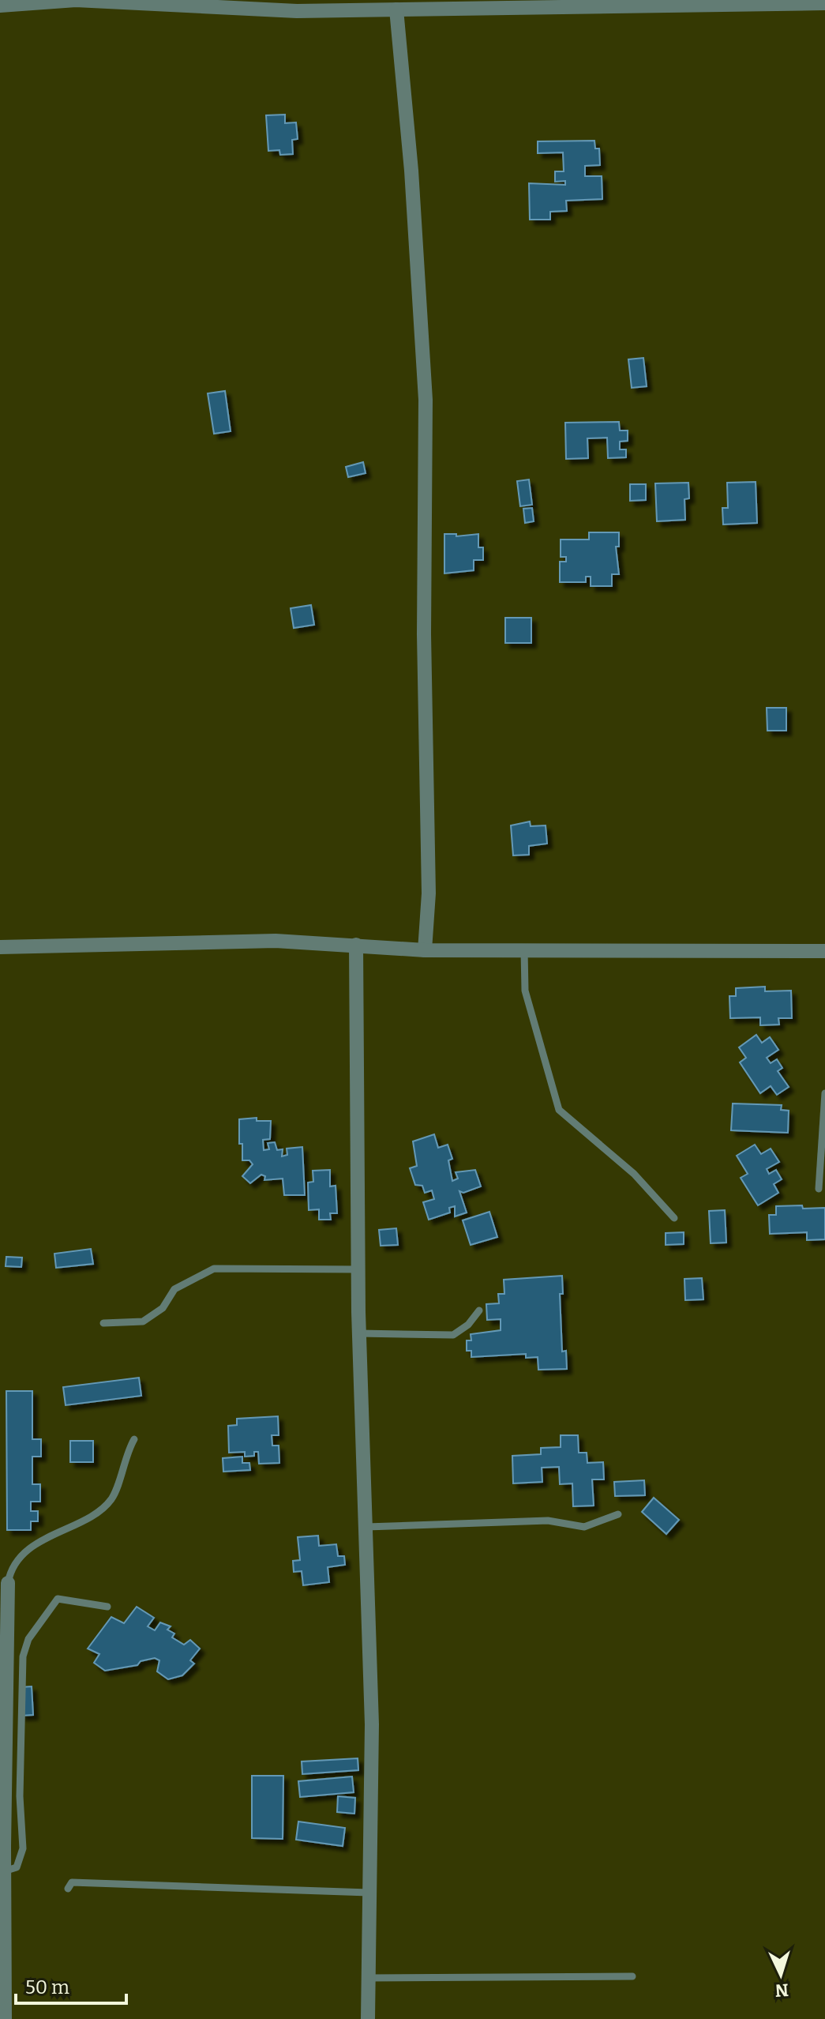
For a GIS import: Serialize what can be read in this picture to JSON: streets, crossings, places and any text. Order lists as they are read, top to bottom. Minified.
{"scale_bar":"50 m","north":"bottom"}
